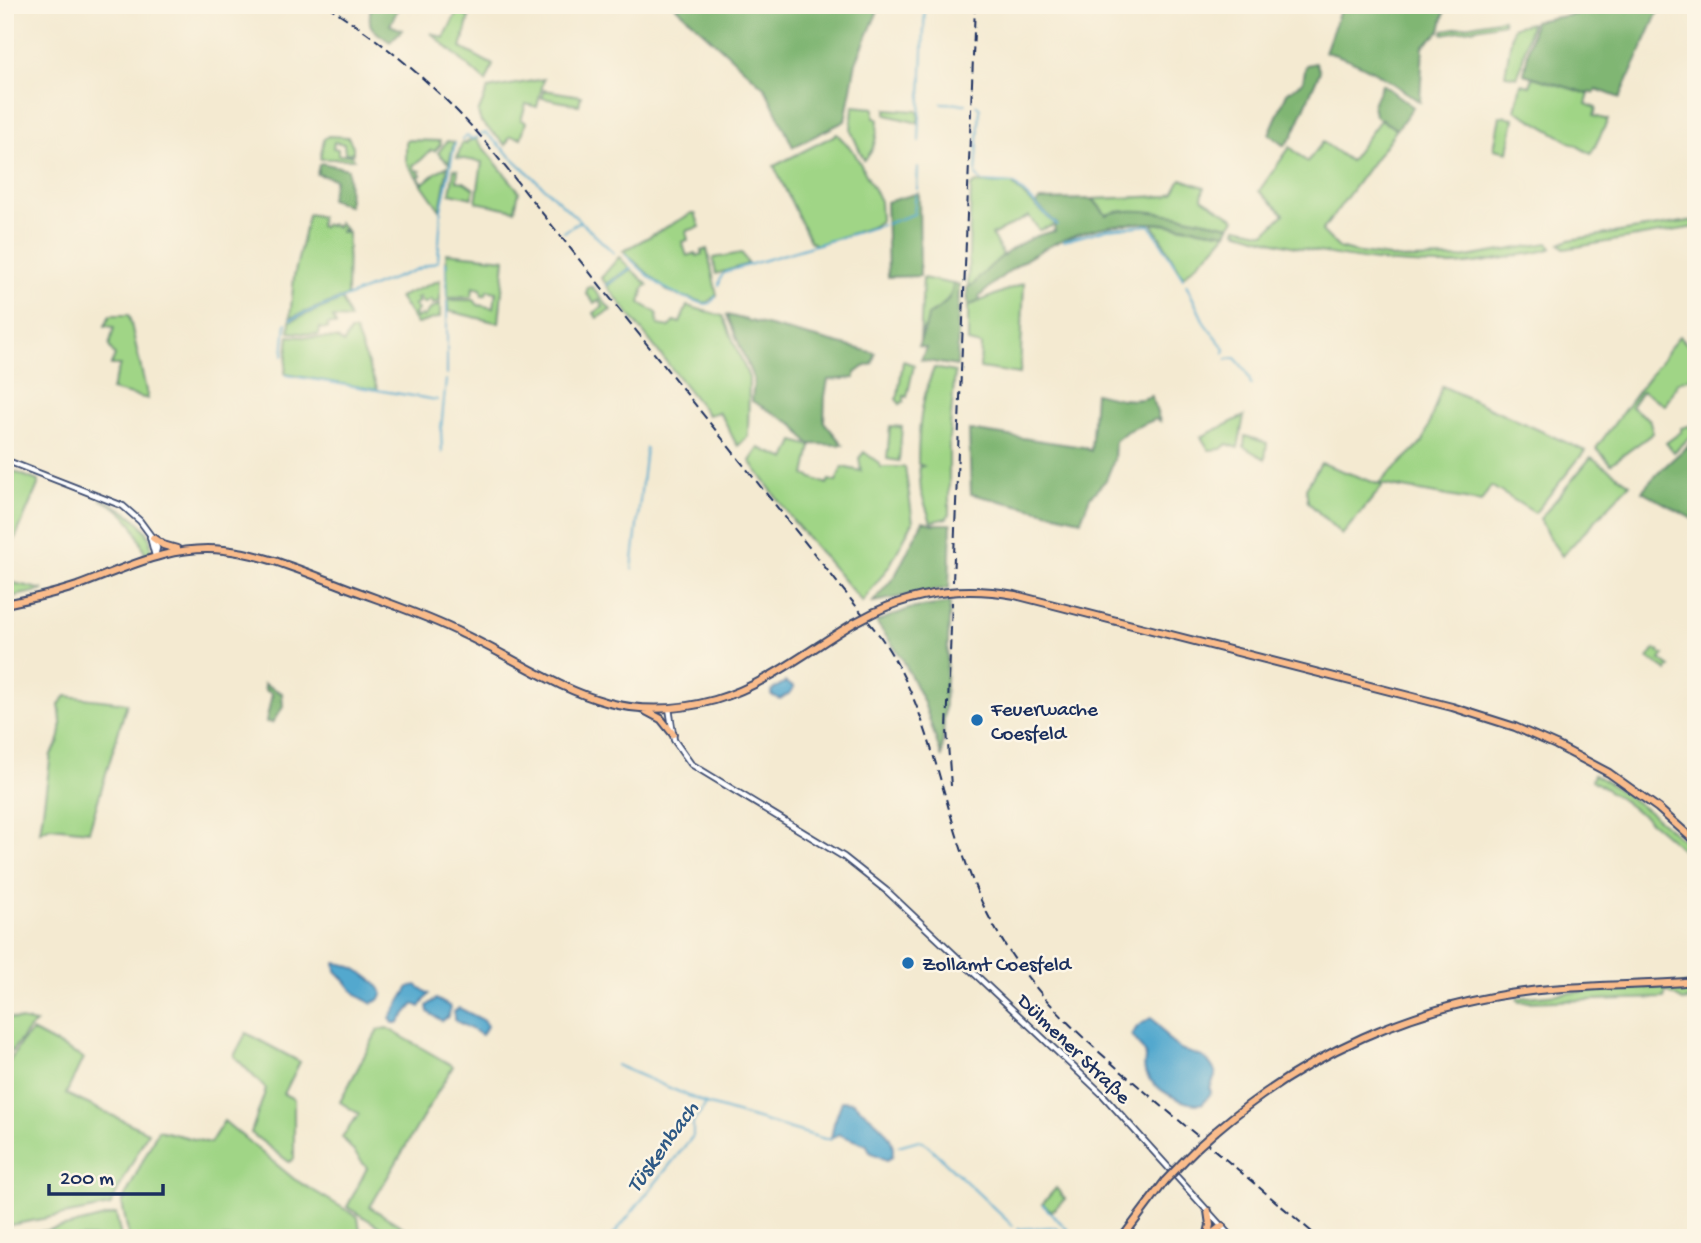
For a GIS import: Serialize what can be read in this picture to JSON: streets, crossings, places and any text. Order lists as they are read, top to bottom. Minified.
{"streets":{"street":["Dülmener Straße"]},"water":["Tüskenbach"],"places":["Feuerwache Coesfeld","Zollamt Coesfeld"],"scale_bar":"200 m"}
